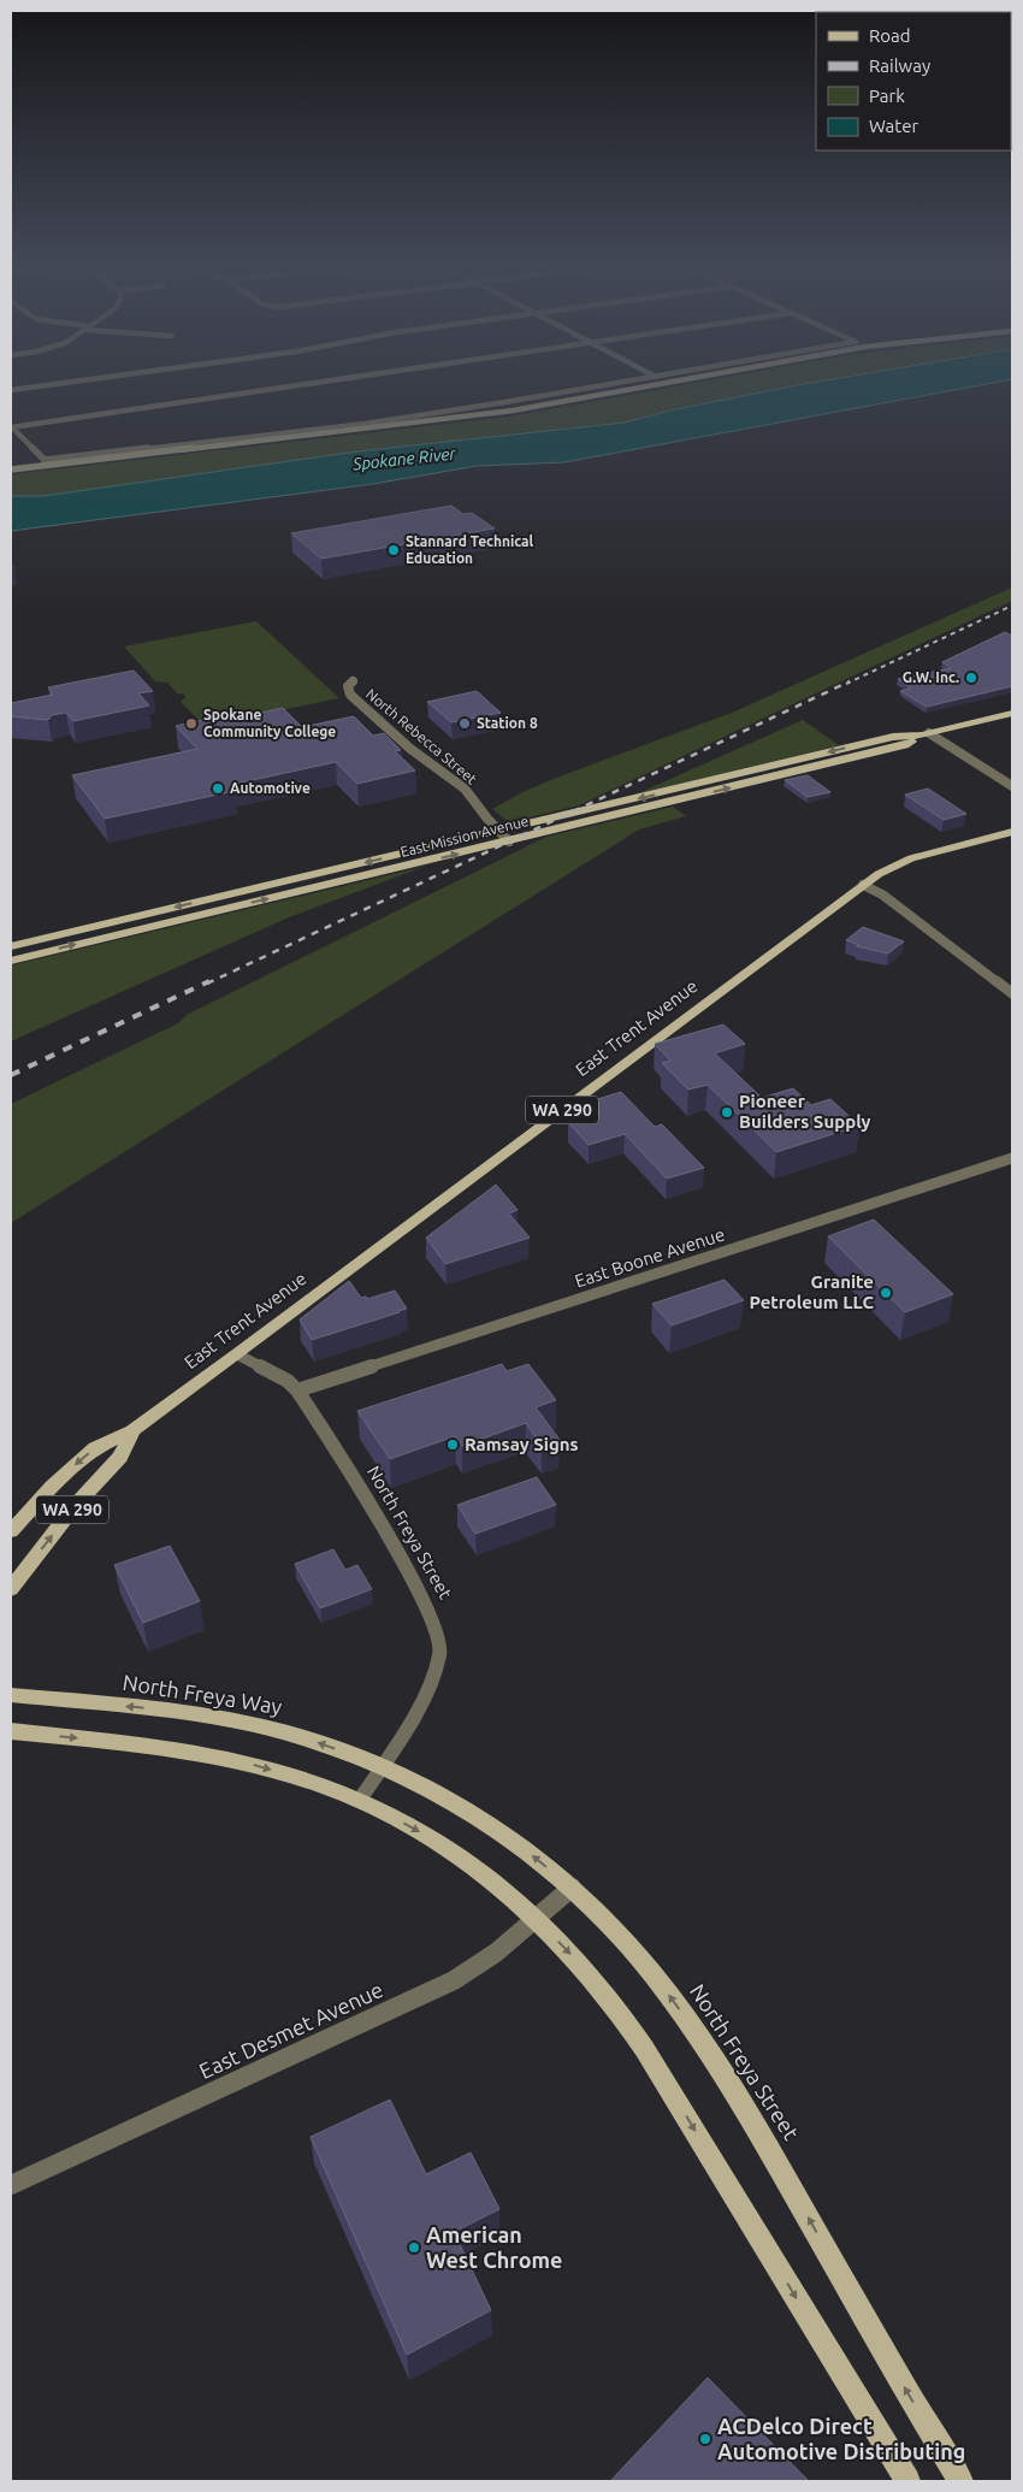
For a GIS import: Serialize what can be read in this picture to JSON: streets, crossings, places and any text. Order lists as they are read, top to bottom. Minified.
{"streets":{"main road":["East Mission Avenue","East Trent Avenue","WA 290","North Freya Street","North Freya Way"],"street":["North Rebecca Street","East Boone Avenue","East Desmet Avenue"]},"crossings":[["North Rebecca Street","East Mission Avenue"],["East Trent Avenue","North Freya Street"],["East Boone Avenue","North Freya Street"],["North Freya Street","North Freya Way"],["North Freya Street","East Desmet Avenue"]],"one_way":["North Freya Street"],"water":["Spokane River"],"places":["Stannard Technical Education","G.W. Inc.","Spokane Community College","Station 8","Automotive","Pioneer Builders Supply","Granite Petroleum LLC","Ramsay Signs","American West Chrome","ACDelco Direct Automotive Distributing"],"legend":["Road","Railway","Park","Water"]}
